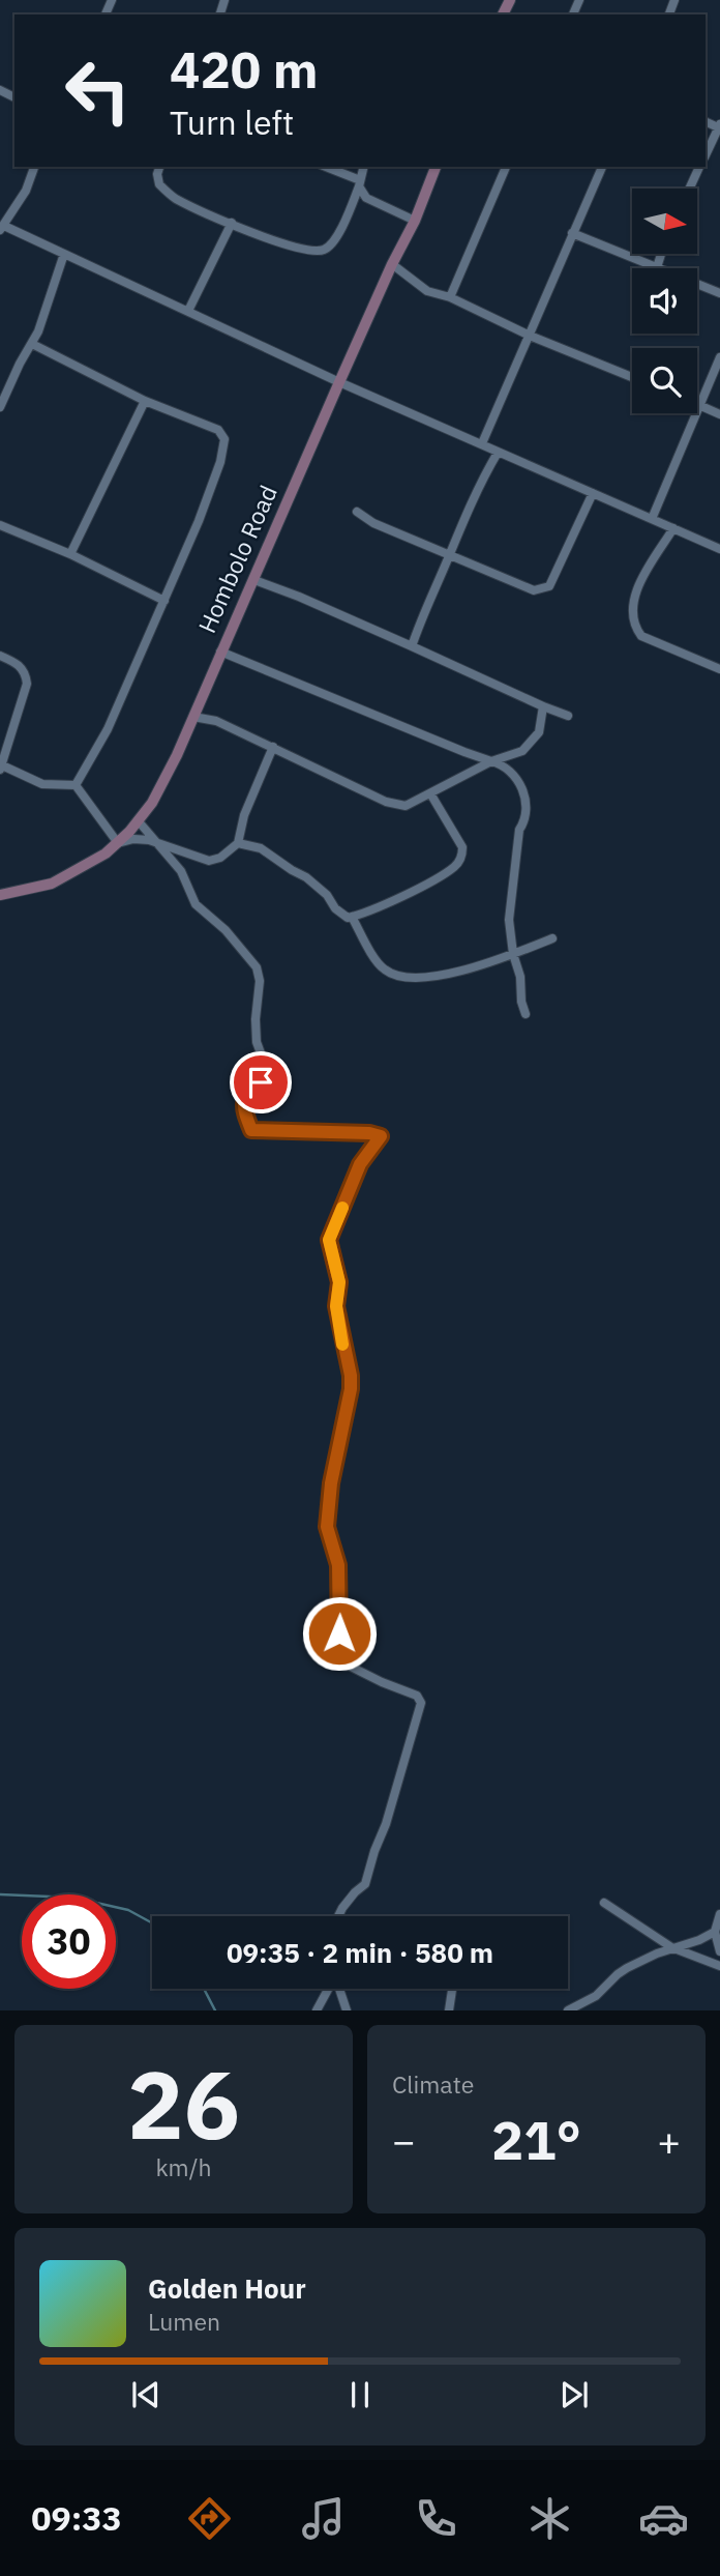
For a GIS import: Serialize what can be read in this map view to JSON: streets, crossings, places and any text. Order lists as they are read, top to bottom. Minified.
{"streets":{"street":["Hombolo Road"]},"north":"right","page":{"turn":["420 m","Turn left"],"limit":"30","trip":"09:35 · 2 min · 580 m","tile":[["26","km/h"],"Climate"],"heat":["−","21°","+"],"song":["Golden Hour","Lumen"],"tabs":"09:33"}}
